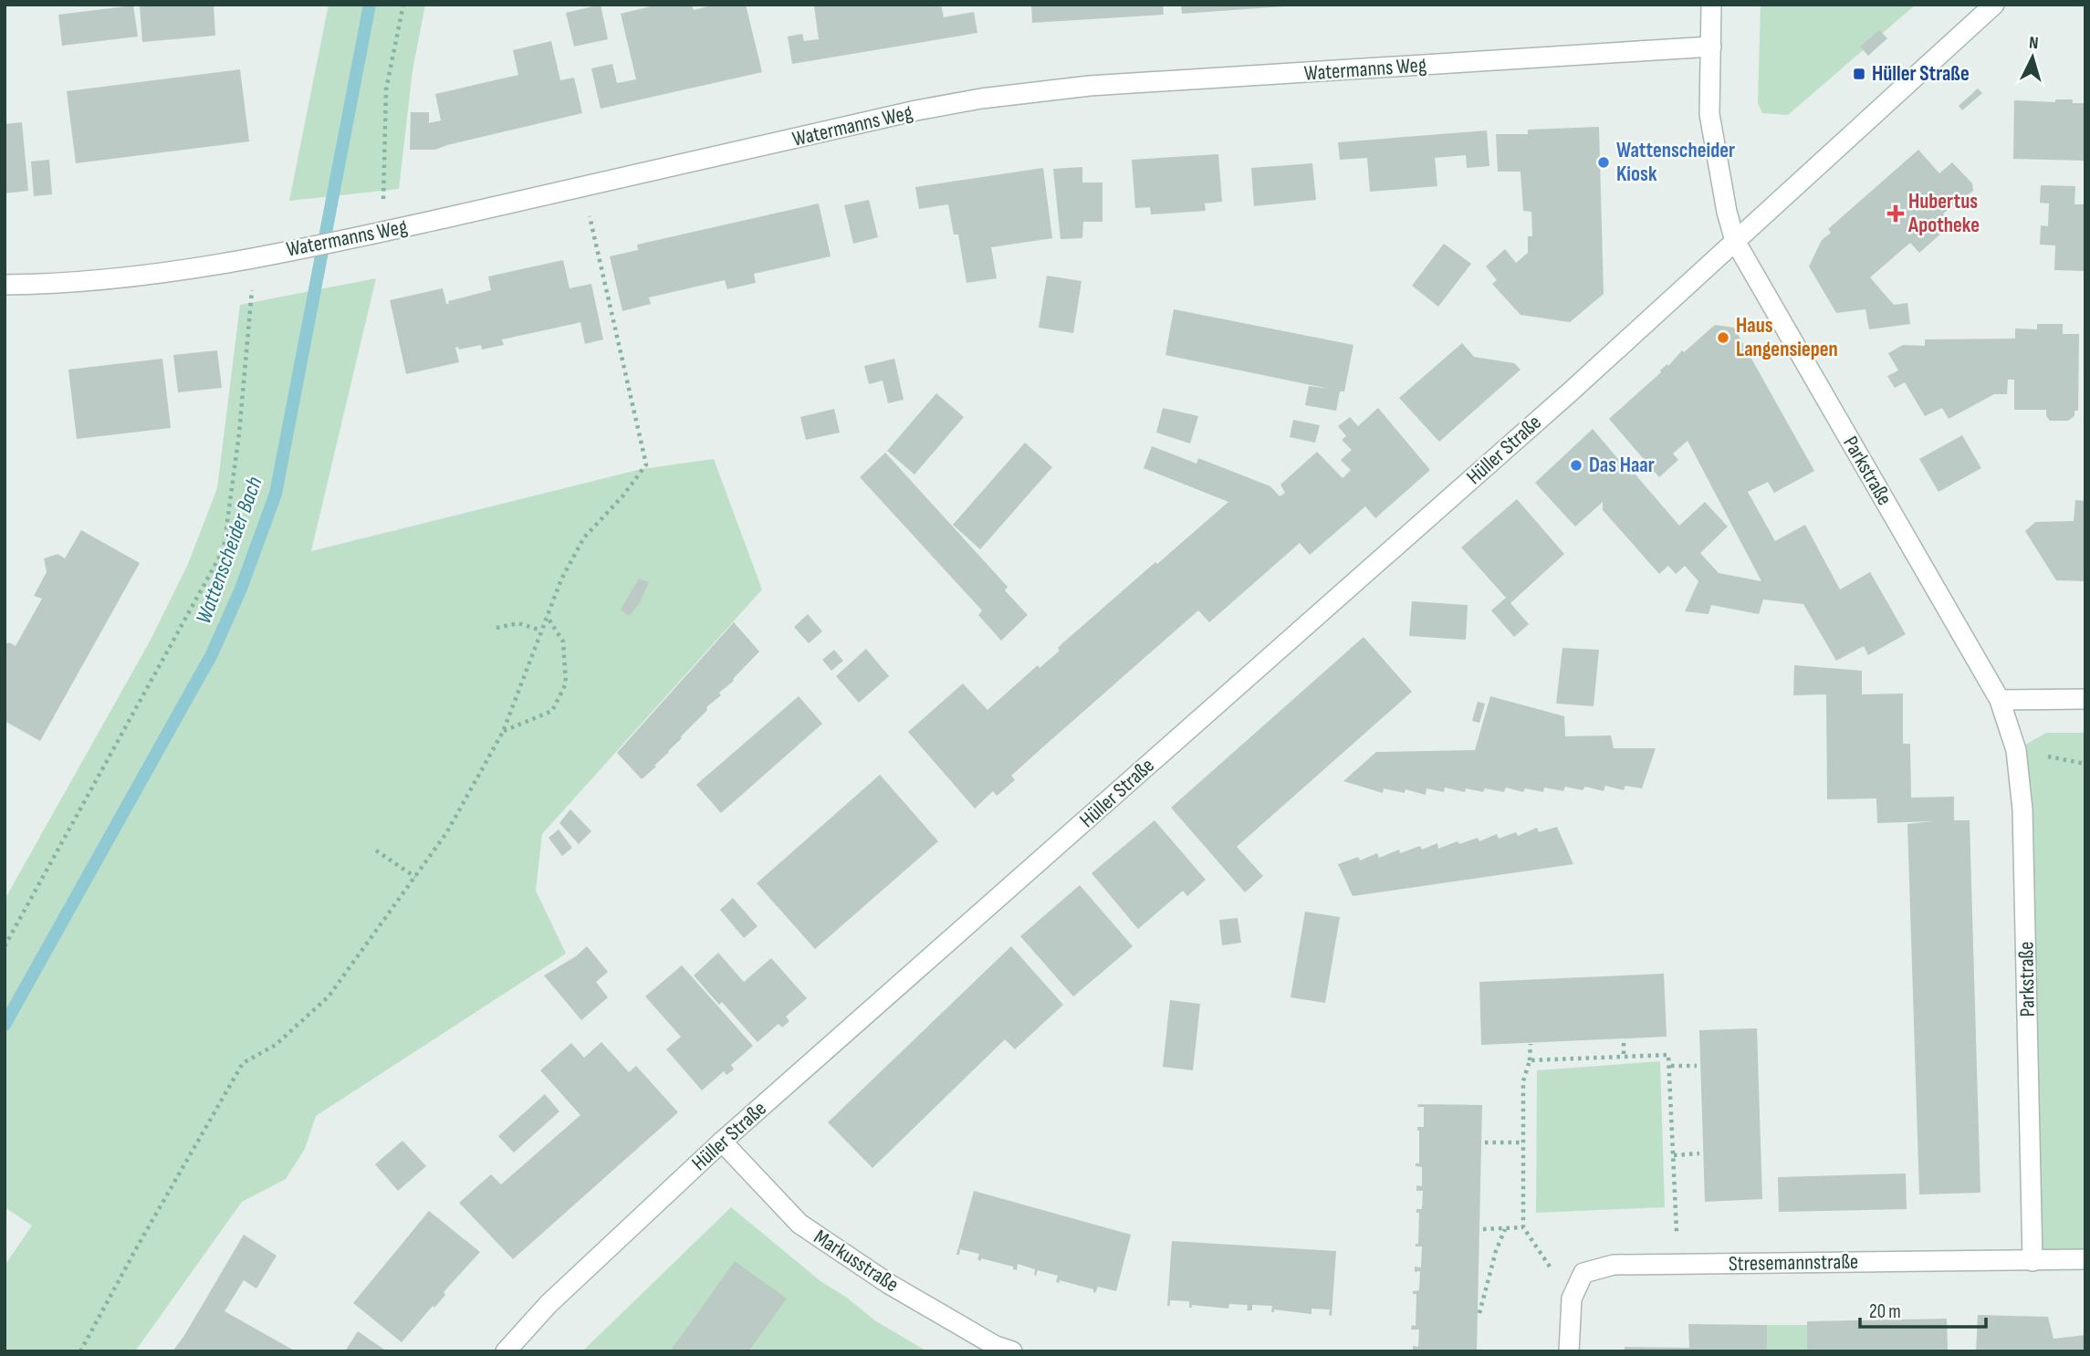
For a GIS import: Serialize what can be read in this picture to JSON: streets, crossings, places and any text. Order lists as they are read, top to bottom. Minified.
{"streets":{"street":["Watermanns Weg","Hüller Straße","Parkstraße","Markusstraße","Stresemannstraße"]},"crossings":[["Hüller Straße","Parkstraße"],["Hüller Straße","Markusstraße"],["Parkstraße","Stresemannstraße"]],"water":["Wattenscheider Bach"],"places":{"transit":["Hüller Straße"],"other":["Wattenscheider Kiosk","Haus Langensiepen","Das Haar"],"health":["Hubertus Apotheke"]},"scale_bar":"20 m","north":"top"}
